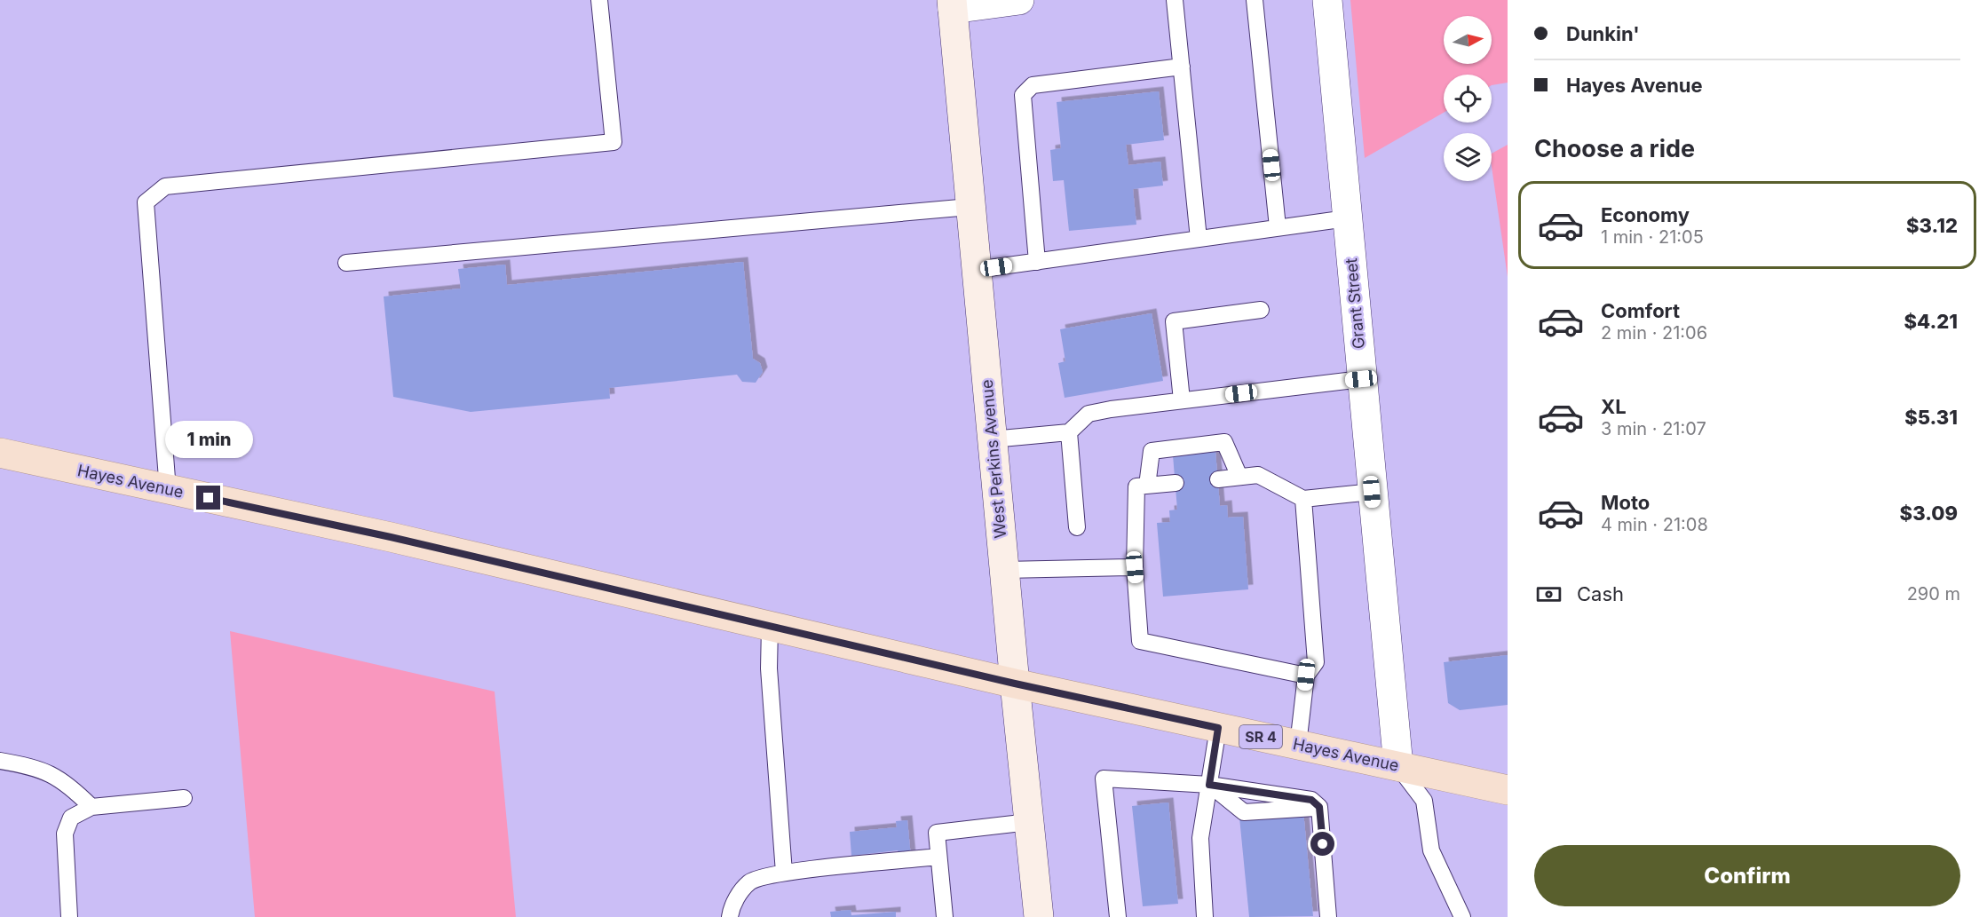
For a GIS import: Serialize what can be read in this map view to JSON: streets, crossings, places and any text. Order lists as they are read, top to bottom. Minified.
{"streets":{"main road":["West Perkins Avenue","Hayes Avenue","SR 4"],"street":["Grant Street"]},"crossings":[["Grant Street","Hayes Avenue"],["West Perkins Avenue","Hayes Avenue"]],"north":"right","page":{"banner":["Dunkin'","Hayes Avenue"],"heading":"Choose a ride","list":[{"name":"Economy","note":"1 min · 21:05","value":"$3.12"},{"name":"Comfort","note":"2 min · 21:06","value":"$4.21"},{"name":"XL","note":"3 min · 21:07","value":"$5.31"},{"name":"Moto","note":"4 min · 21:08","value":"$3.09"}],"bubble":"1 min","pay":["Cash","290 m"],"buttons":"Confirm"}}
